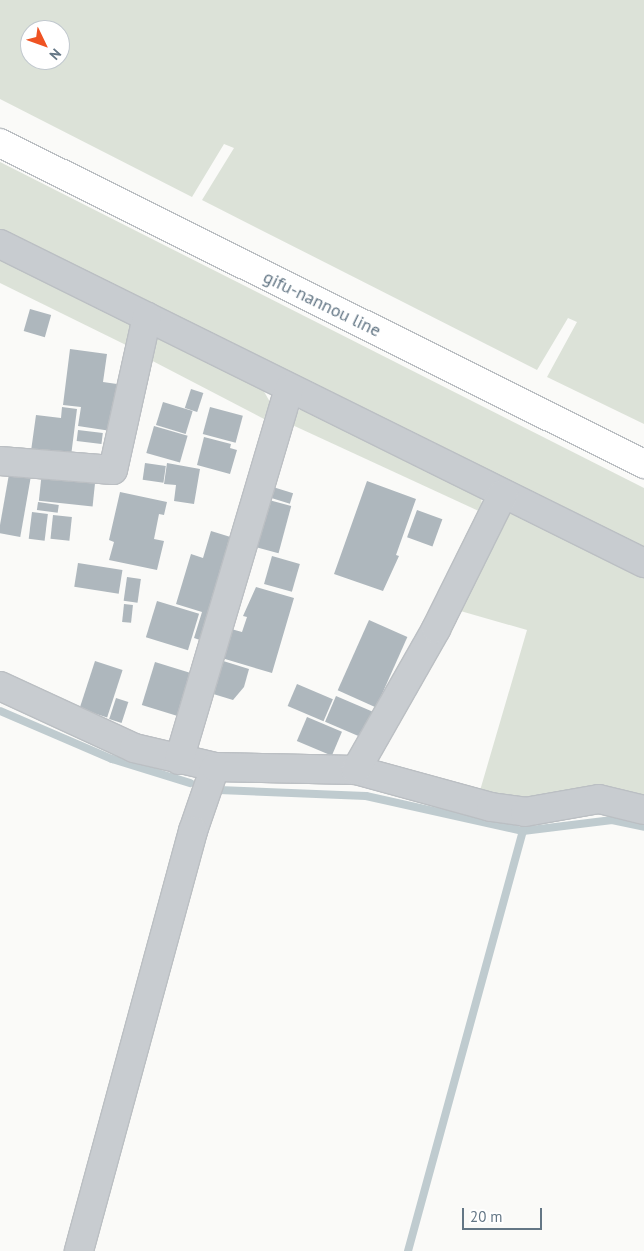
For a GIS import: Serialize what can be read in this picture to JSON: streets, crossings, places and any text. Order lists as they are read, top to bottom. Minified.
{"streets":{"main road":["gifu-nannou line"]},"scale_bar":"20 m","north":"bottom right"}
